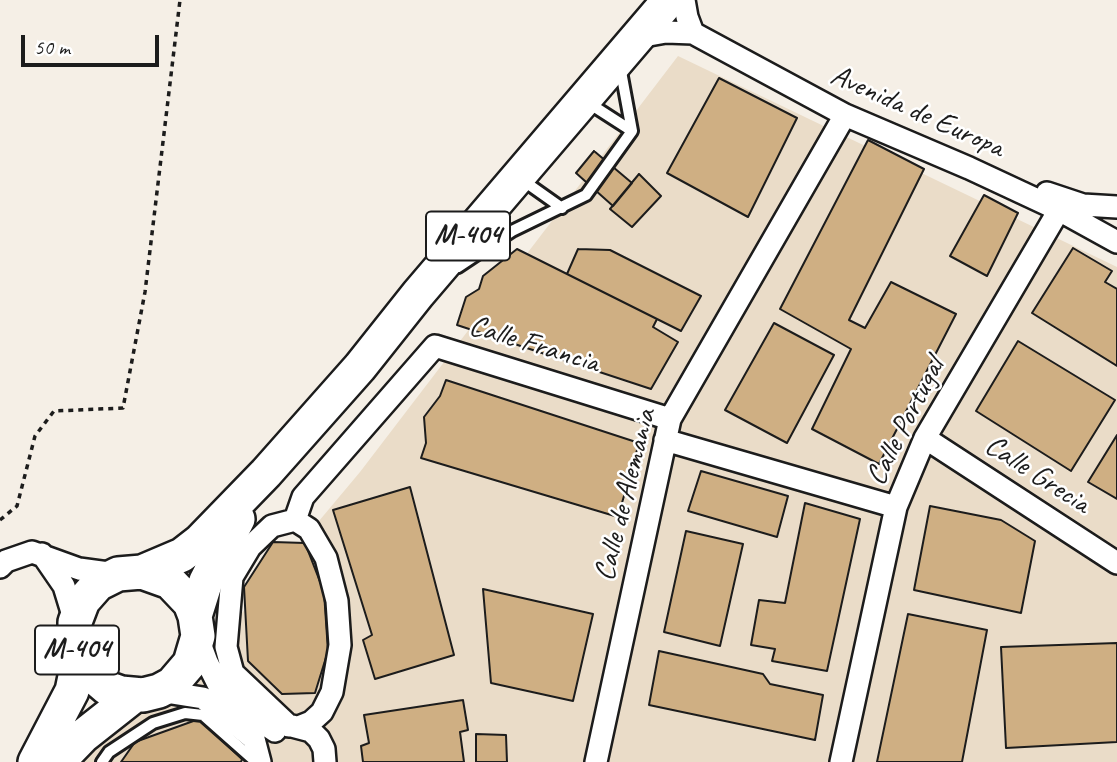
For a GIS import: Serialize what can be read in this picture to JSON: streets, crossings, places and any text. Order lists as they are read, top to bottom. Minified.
{"streets":{"main road":["M-404"],"street":["Avenida de Europa","Calle Francia","Calle Portugal","Calle Grecia","Calle de Alemania"]},"crossings":[["Avenida de Europa","M-404"],["Avenida de Europa","Calle Portugal"],["Avenida de Europa","Calle de Alemania"],["Calle Francia","Calle de Alemania"],["Calle Portugal","Calle Grecia"]],"scale_bar":"50 m"}
